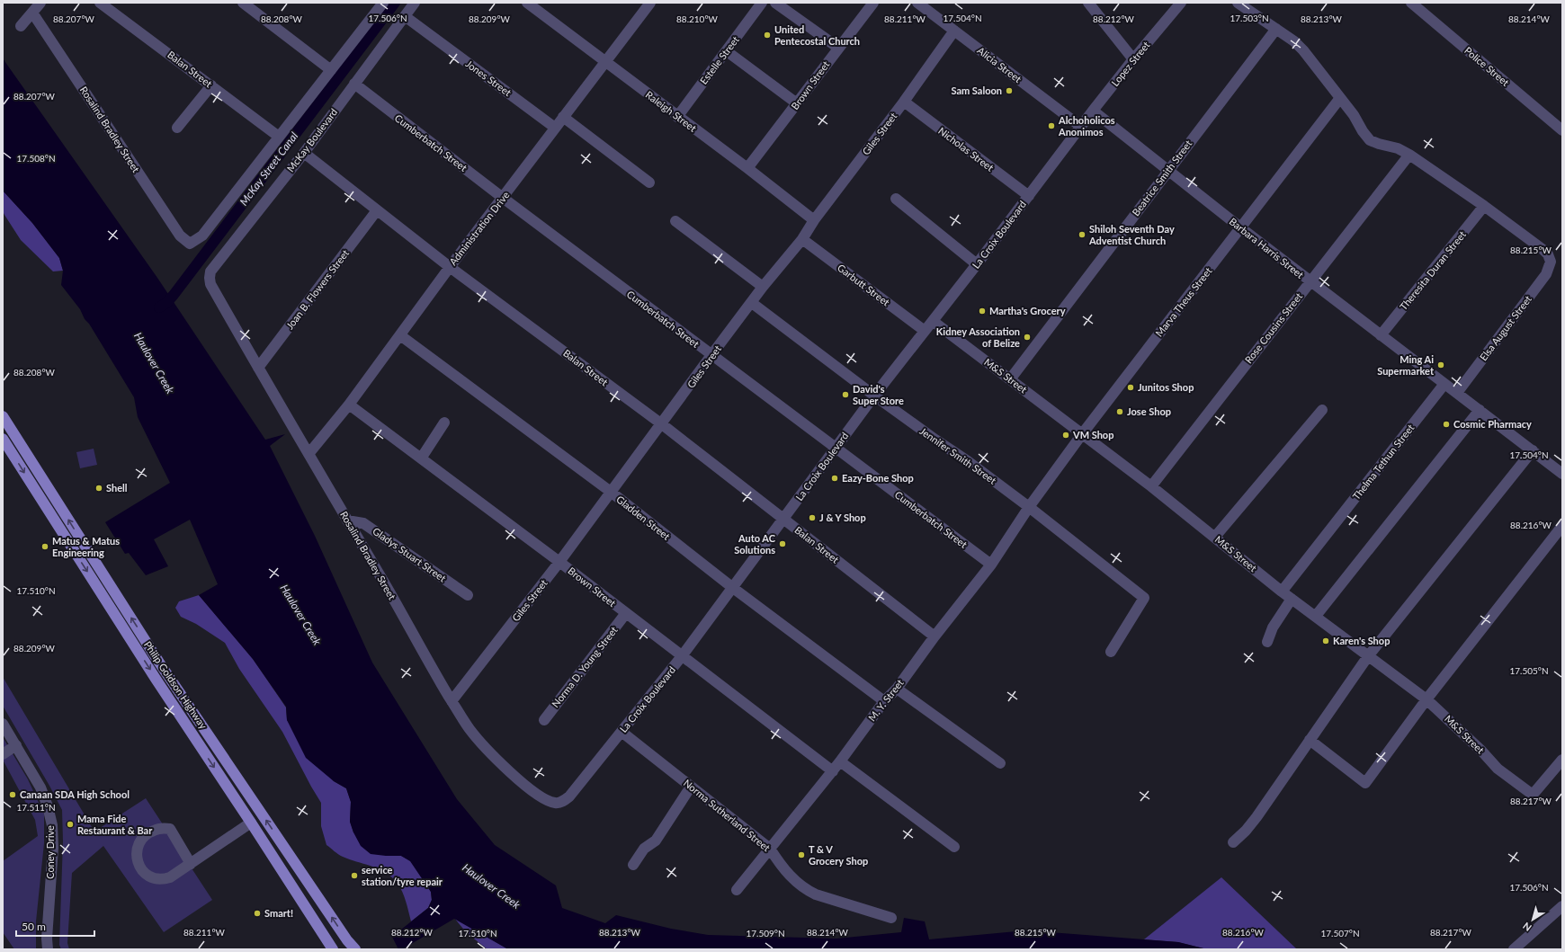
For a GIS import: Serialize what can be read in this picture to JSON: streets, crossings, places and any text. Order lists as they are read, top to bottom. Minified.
{"streets":{"main road":["Philip Goldson Highway"],"street":["Estelle Street","Lopez Street","Alicia Street","Police Street","Balan Street","Jones Street","Brown Street","Raleigh Street","Rosalind Bradley Street","Giles Street","McKay Boulevard","Cumberbatch Street","Nicholas Street","Beatrice Smith Street","Administration Drive","La Croix Boulevard","Barbara Harris Street","Theresita Duran Street","Garbutt Street","Joan B. Flowers Street","Marva Theus Street","Rose Cousins Street","Elsa August Street","M&S Street","Jennifer Smith Street","Thelma Tethun Street","Gladden Street","Gladys Stuart Street","Norma D. Young Street","M. Y. Street","Norma Sutherland Street","Coney Drive"]},"crossings":[["Estelle Street","Raleigh Street"],["Lopez Street","Alicia Street"],["Lopez Street","La Croix Boulevard"],["Lopez Street","Barbara Harris Street"],["Alicia Street","Giles Street"],["Alicia Street","La Croix Boulevard"],["Balan Street","Rosalind Bradley Street"],["Balan Street","Giles Street"],["Balan Street","McKay Boulevard"],["Balan Street","Administration Drive"],["Balan Street","La Croix Boulevard"],["Balan Street","Joan B. Flowers Street"],["Balan Street","M. Y. Street"],["Jones Street","McKay Boulevard"],["Jones Street","Administration Drive"],["Brown Street","Raleigh Street"],["Brown Street","Giles Street"],["Brown Street","Administration Drive"],["Brown Street","La Croix Boulevard"],["Brown Street","Norma D. Young Street"],["Brown Street","M. Y. Street"],["Raleigh Street","Giles Street"],["Raleigh Street","Administration Drive"],["Rosalind Bradley Street","Giles Street"],["Rosalind Bradley Street","McKay Boulevard"],["Rosalind Bradley Street","Administration Drive"],["Rosalind Bradley Street","La Croix Boulevard"],["Rosalind Bradley Street","Joan B. Flowers Street"],["Rosalind Bradley Street","Gladys Stuart Street"],["Giles Street","Cumberbatch Street"],["Giles Street","Nicholas Street"],["Giles Street","Garbutt Street"],["Giles Street","Jennifer Smith Street"],["Giles Street","Gladden Street"],["McKay Boulevard","Cumberbatch Street"],["Cumberbatch Street","Administration Drive"],["Cumberbatch Street","La Croix Boulevard"],["Cumberbatch Street","M. Y. Street"],["Nicholas Street","La Croix Boulevard"],["Beatrice Smith Street","Barbara Harris Street"],["Beatrice Smith Street","M&S Street"],["Administration Drive","Gladden Street"],["La Croix Boulevard","Garbutt Street"],["La Croix Boulevard","M&S Street"],["La Croix Boulevard","Jennifer Smith Street"],["La Croix Boulevard","Gladden Street"],["La Croix Boulevard","Norma Sutherland Street"],["Barbara Harris Street","Theresita Duran Street"],["Barbara Harris Street","Marva Theus Street"],["Barbara Harris Street","Rose Cousins Street"],["Barbara Harris Street","Elsa August Street"],["Barbara Harris Street","Thelma Tethun Street"],["Theresita Duran Street","Elsa August Street"],["Marva Theus Street","M&S Street"],["Marva Theus Street","Jennifer Smith Street"],["Marva Theus Street","M. Y. Street"],["Rose Cousins Street","M&S Street"],["M&S Street","Thelma Tethun Street"],["Jennifer Smith Street","M. Y. Street"],["Gladden Street","M. Y. Street"],["M. Y. Street","Norma Sutherland Street"]],"water":["McKay Street Canal","Haulover Creek"],"places":["United Pentecostal Church","Sam Saloon","Alchoholicos Anonimos","Shiloh Seventh Day Adventist Church","Martha's Grocery","Kidney Association of Belize","Ming Ai Supermarket","Junitos Shop","David's Super Store","Jose Shop","Cosmic Pharmacy","VM Shop","Eazy-Bone Shop","Shell","J & Y Shop","Auto AC Solutions","Matus & Matus Engineering","Karen's Shop","Canaan SDA High School","Mama Fide Restaurant & Bar","T & V Grocery Shop","service station/tyre repair","Smart!"],"scale_bar":"50 m","north":"bottom left","coordinates":["17.506°N","17.504°N","17.503°N","88.207°W","88.208°W","88.209°W","88.210°W","88.211°W","88.212°W","88.213°W","88.214°W","17.508°N","88.215°W","88.216°W","17.510°N","17.505°N","88.217°W","17.511°N","17.509°N","17.507°N"]}
